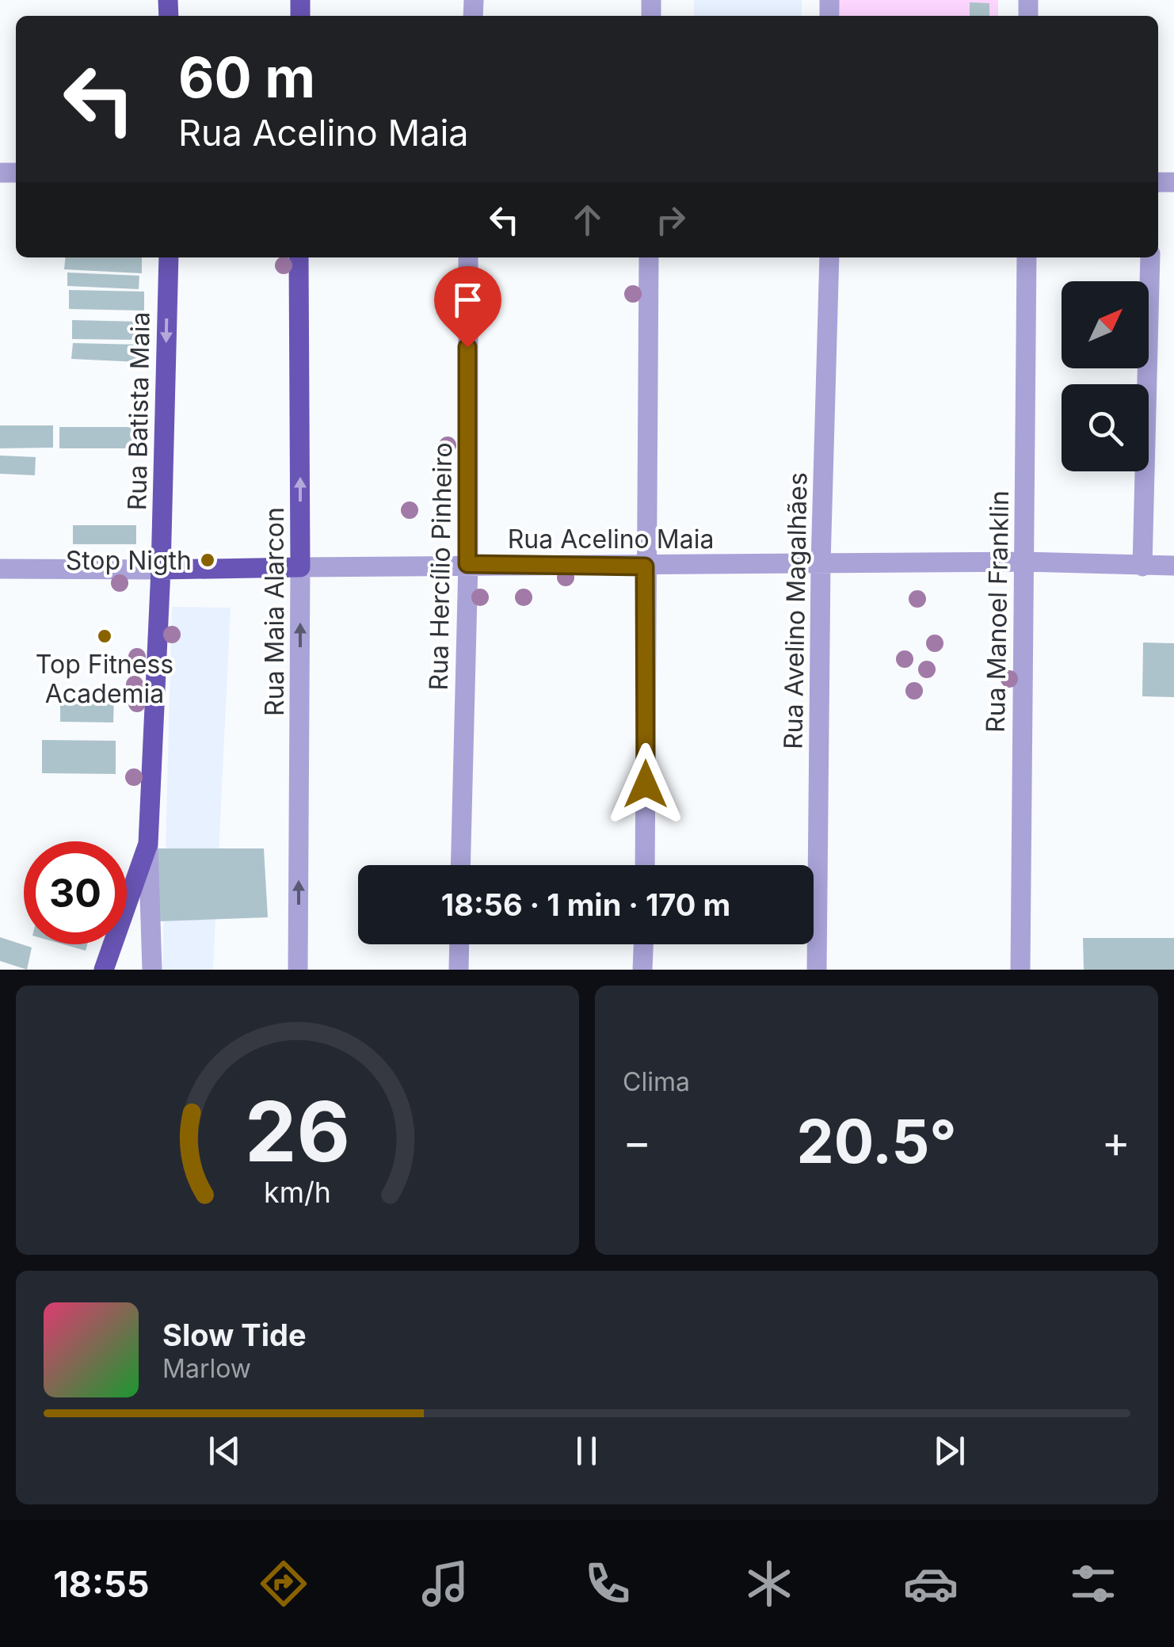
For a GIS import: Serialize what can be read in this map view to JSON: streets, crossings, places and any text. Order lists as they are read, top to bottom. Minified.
{"streets":{"main road":["Rua Batista Maia","Rua Acelino Maia","Rua Maia Alarcon"],"street":["Rua Hercílio Pinheiro","Rua Avelino Magalhães","Rua Manoel Franklin"]},"crossings":[["Rua Batista Maia","Rua Acelino Maia"],["Rua Acelino Maia","Rua Hercílio Pinheiro"],["Rua Acelino Maia","Rua Avelino Magalhães"],["Rua Acelino Maia","Rua Maia Alarcon"],["Rua Acelino Maia","Rua Manoel Franklin"]],"one_way":["Rua Batista Maia","Rua Maia Alarcon"],"places":["Stop Nigth","Top Fitness Academia"],"north":"top right","page":{"turn":["60 m","Rua Acelino Maia"],"limit":"30","trip":"18:56 · 1 min · 170 m","tile":"Clima","heat":["−","20.5°","+"],"song":["Slow Tide","Marlow"],"tabs":"18:55","gauge":["26","km/h"]}}
